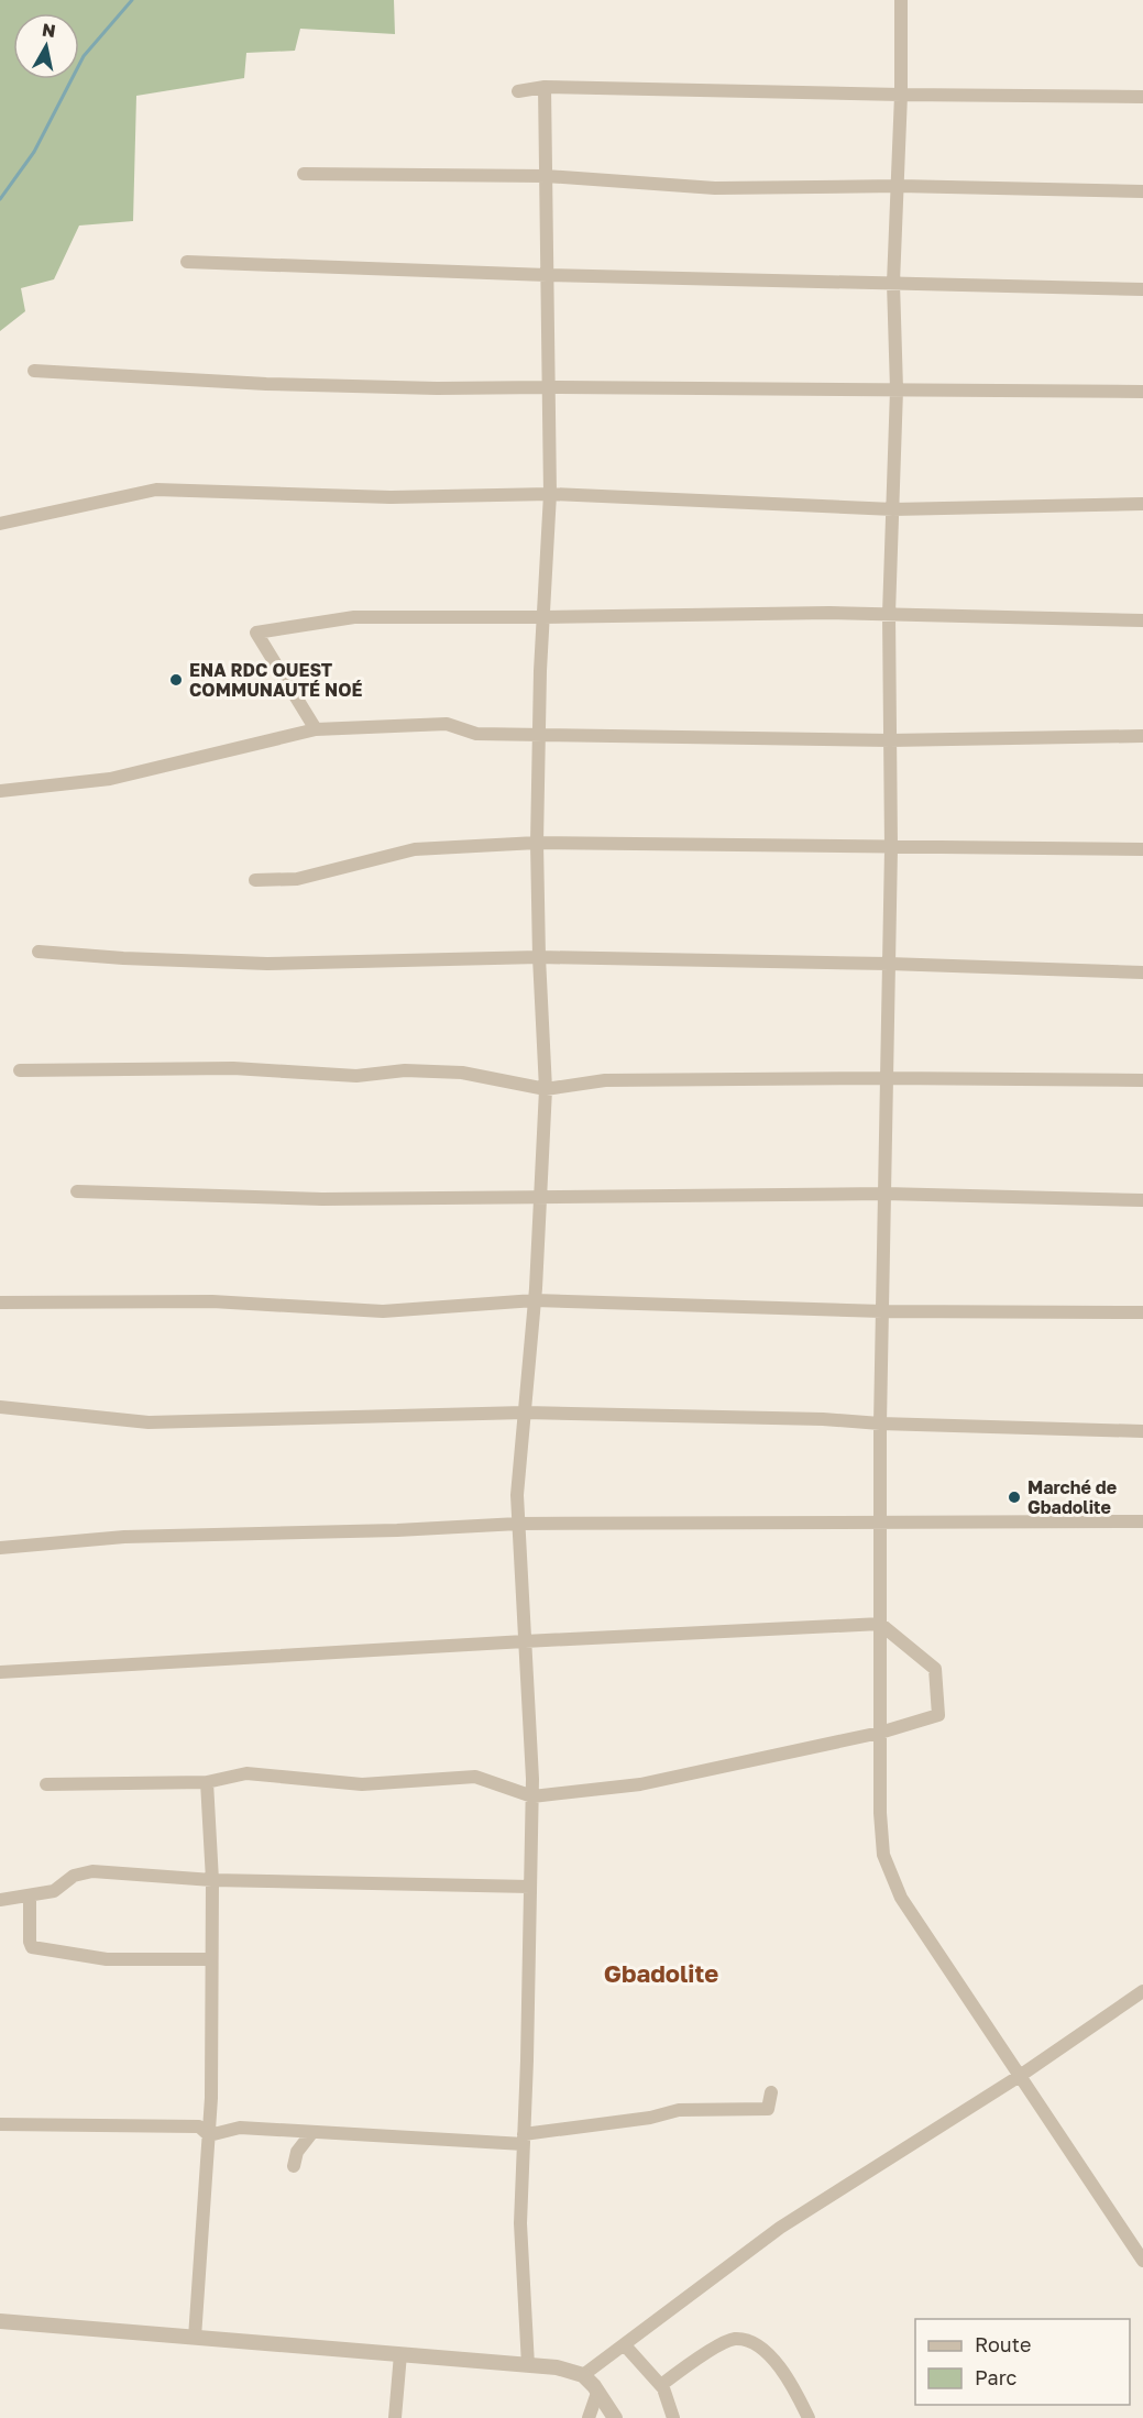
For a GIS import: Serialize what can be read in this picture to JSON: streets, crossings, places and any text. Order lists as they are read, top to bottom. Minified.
{"districts":["Gbadolite"],"places":["ENA RDC OUEST COMMUNAUTÉ NOÉ","Marché de Gbadolite"],"legend":["Route","Parc"],"north":"top"}
